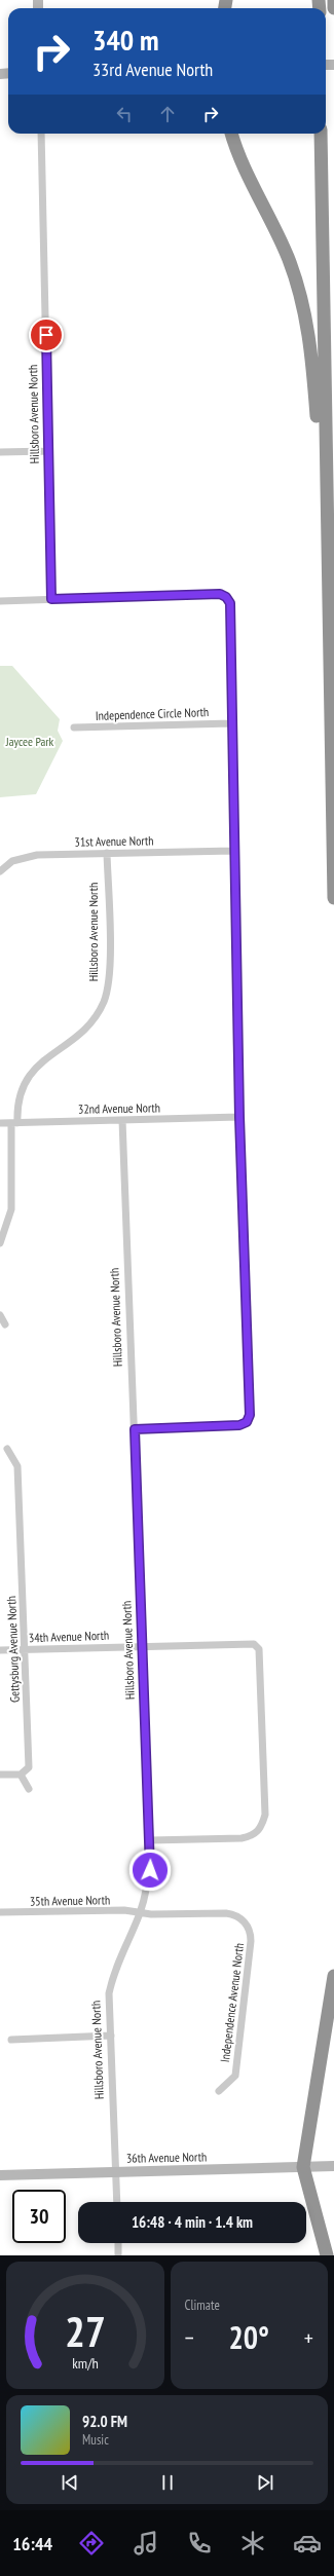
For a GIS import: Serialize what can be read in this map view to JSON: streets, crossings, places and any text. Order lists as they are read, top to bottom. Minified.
{"streets":{"street":["Hillsboro Avenue North","Independence Circle North","31st Avenue North","32nd Avenue North","34th Avenue North","Gettysburg Avenue North","35th Avenue North","Independence Avenue North","36th Avenue North"]},"crossings":[["Hillsboro Avenue North","31st Avenue North"],["Hillsboro Avenue North","32nd Avenue North"],["Hillsboro Avenue North","34th Avenue North"],["Hillsboro Avenue North","35th Avenue North"],["Hillsboro Avenue North","Independence Avenue North"],["Hillsboro Avenue North","36th Avenue North"],["34th Avenue North","Gettysburg Avenue North"],["35th Avenue North","Independence Avenue North"]],"parks":["Jaycee Park"],"page":{"turn":["340 m","33rd Avenue North"],"limit":"30","trip":"16:48 · 4 min · 1.4 km","tile":"Climate","heat":["−","20°","+"],"song":["92.0 FM","Music"],"tabs":"16:44","gauge":["27","km/h"]}}
